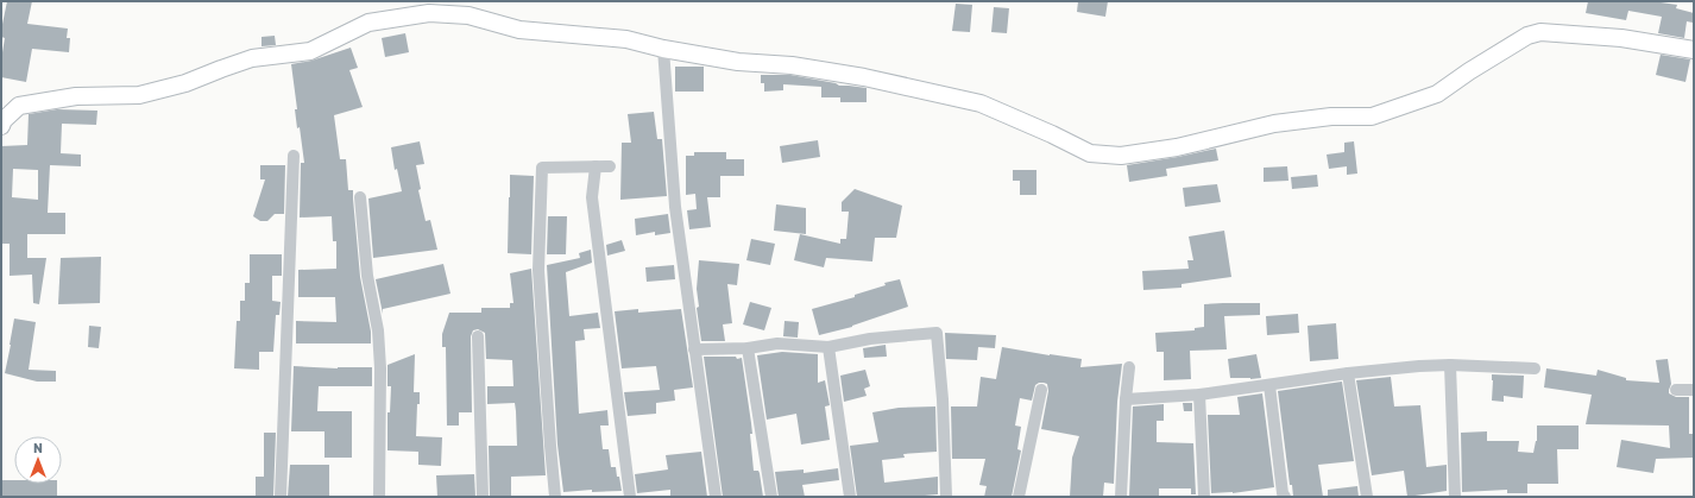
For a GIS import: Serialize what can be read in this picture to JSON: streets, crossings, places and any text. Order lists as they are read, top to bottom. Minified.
{"north":"top"}
